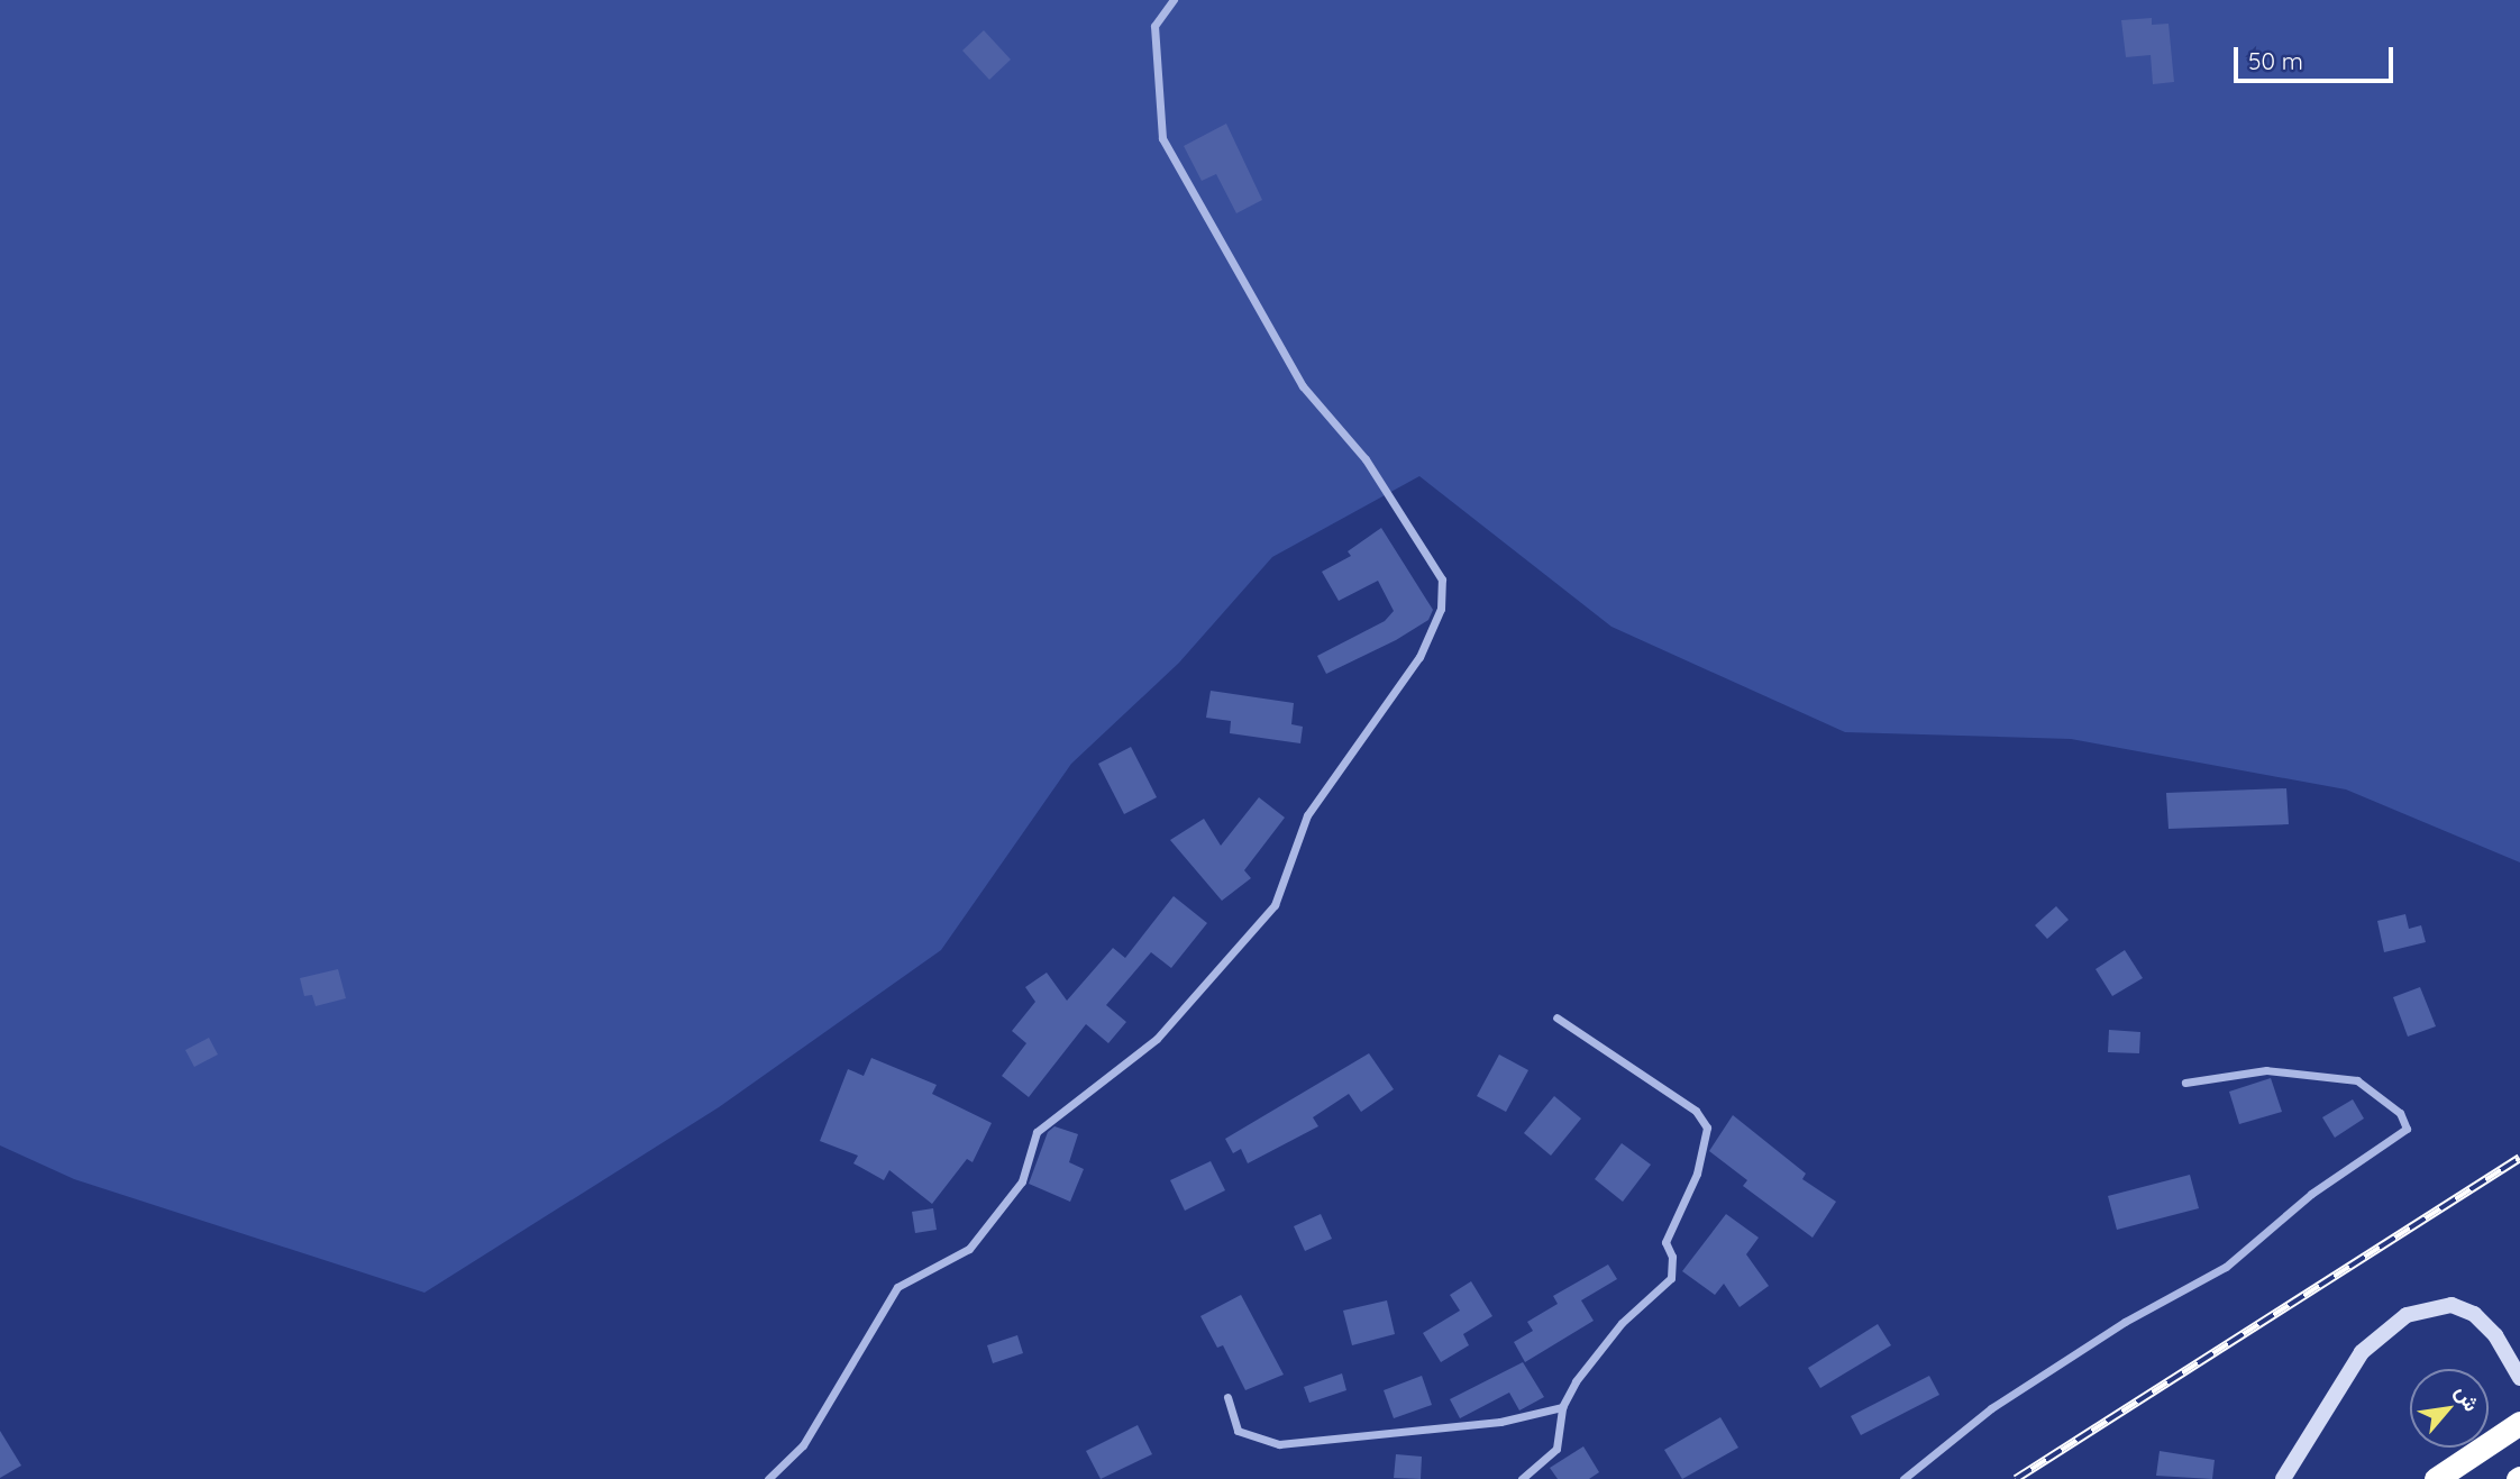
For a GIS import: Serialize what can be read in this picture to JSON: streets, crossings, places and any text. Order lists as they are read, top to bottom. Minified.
{"scale_bar":"50 m","north":"top right"}
